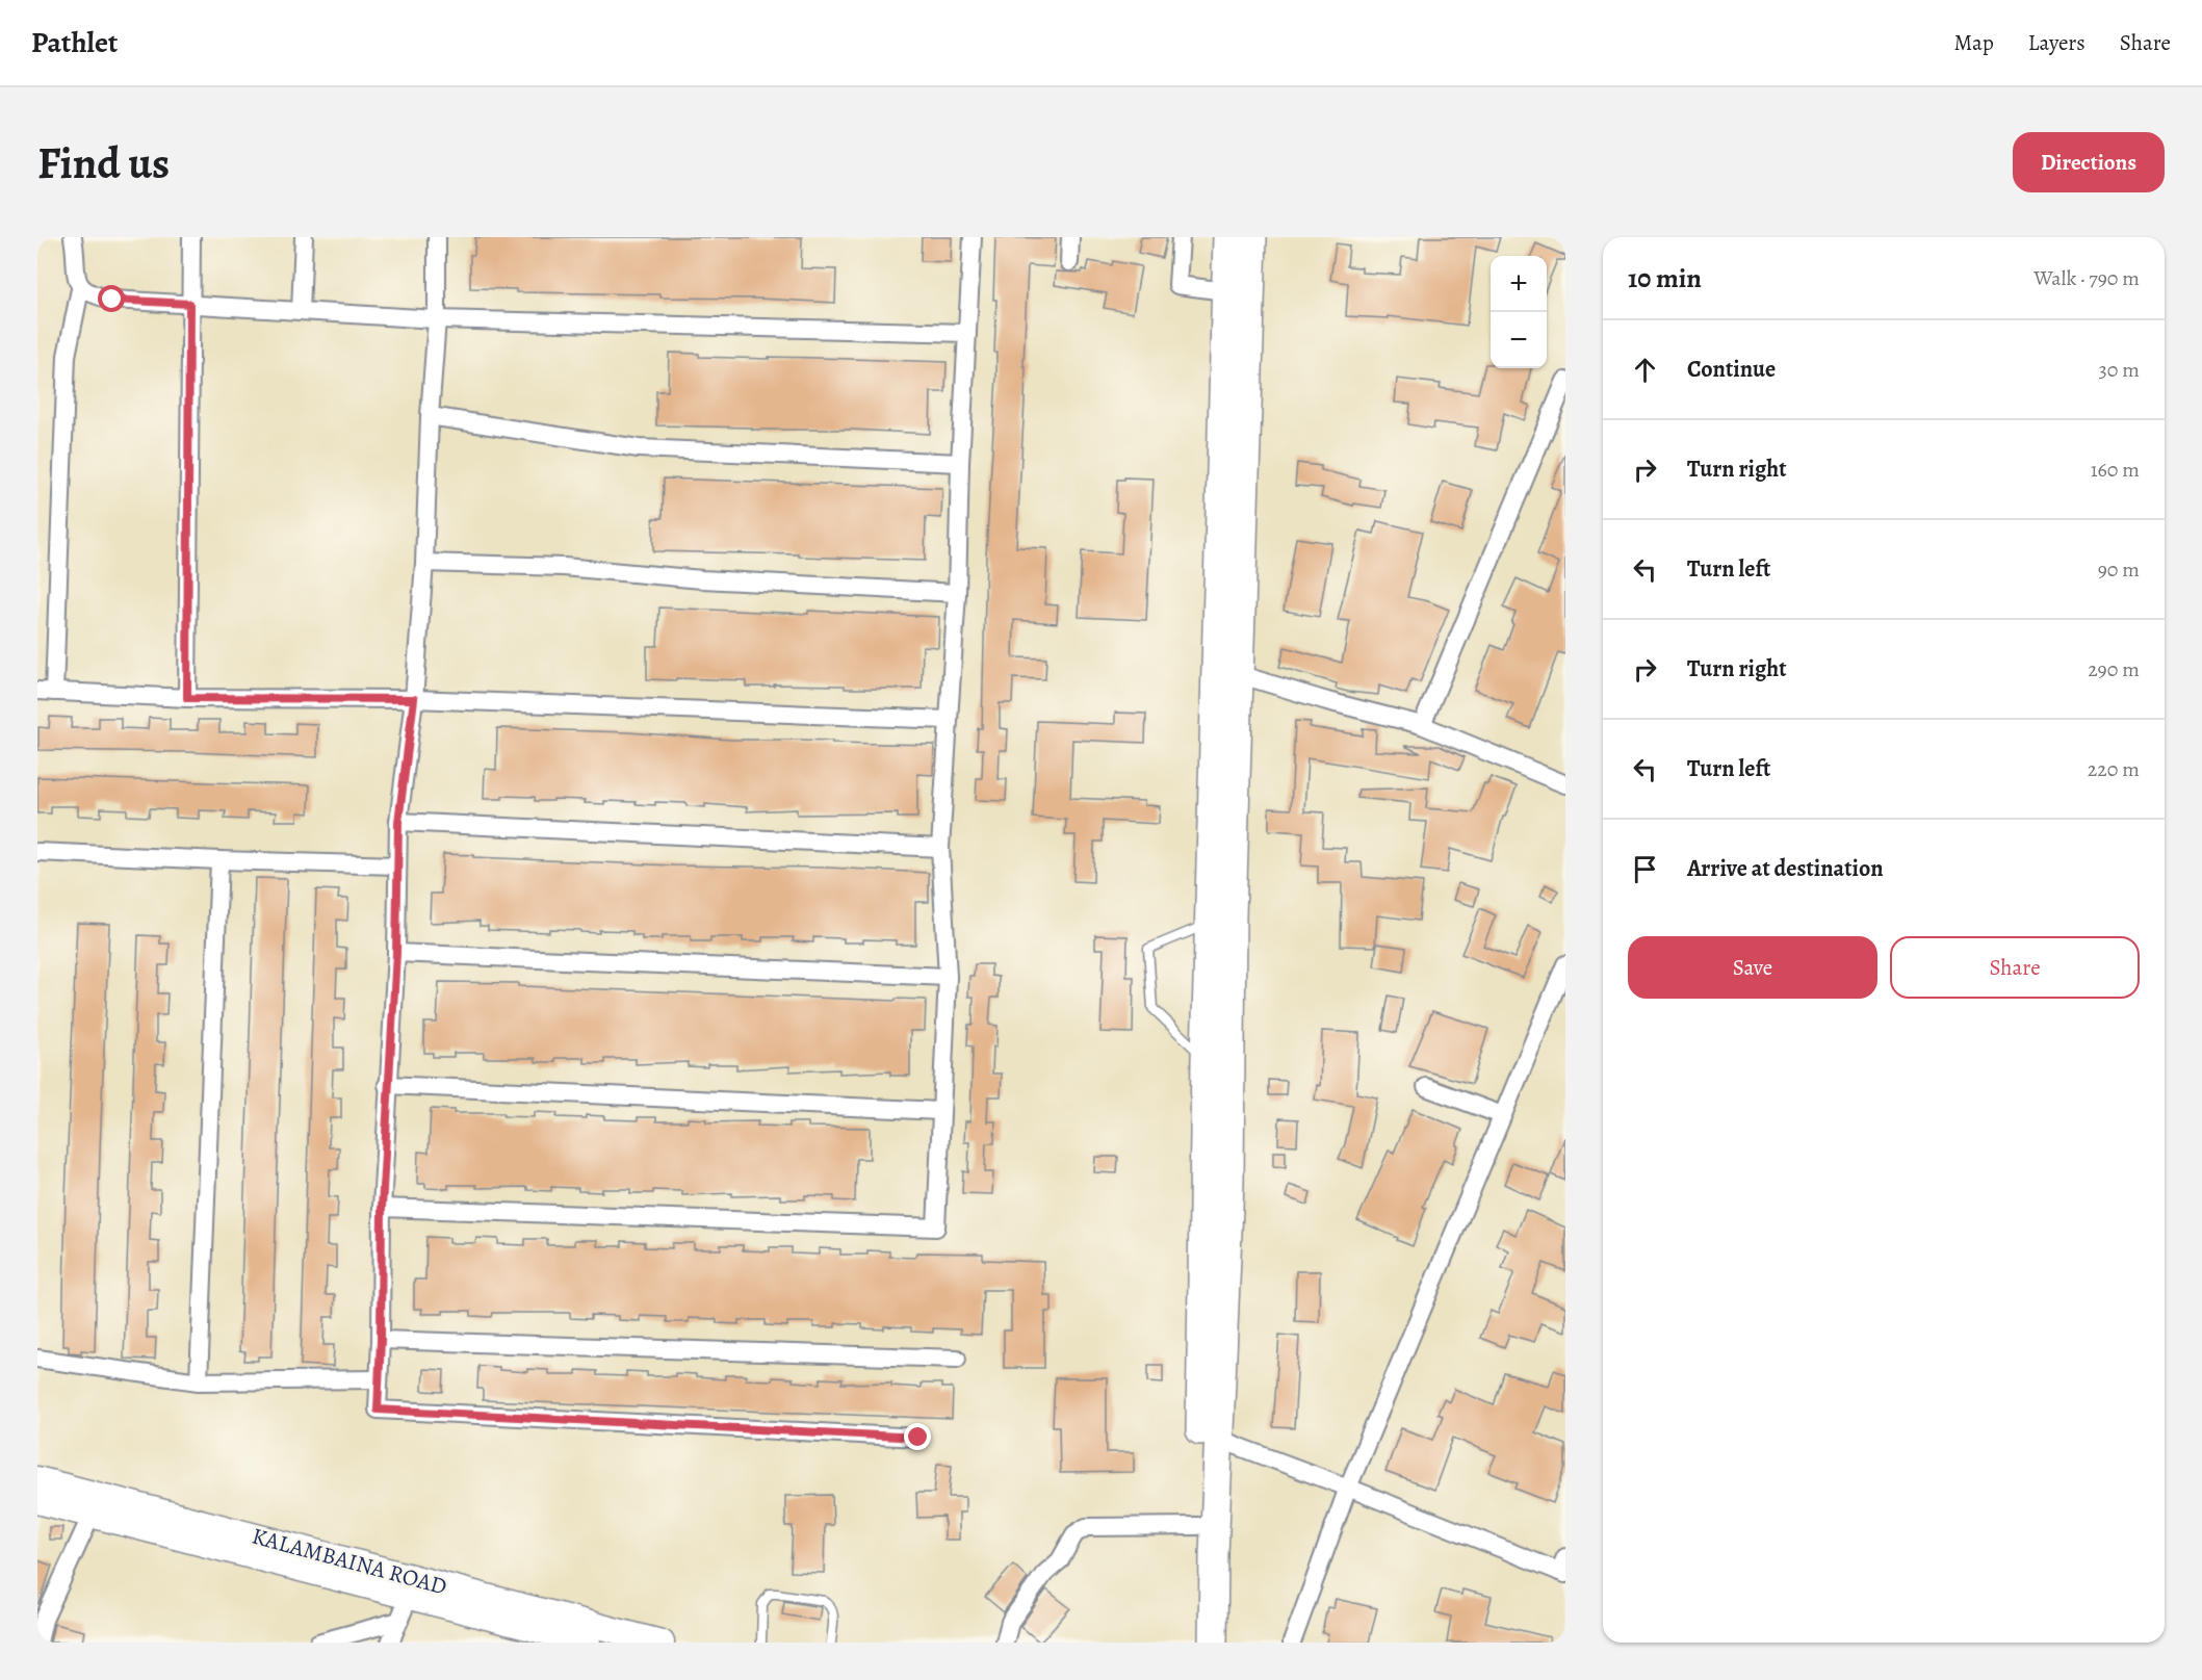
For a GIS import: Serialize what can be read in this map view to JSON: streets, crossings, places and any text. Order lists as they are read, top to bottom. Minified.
{"streets":{"main road":["KALAMBAINA ROAD"]},"page":{"header":"Pathlet","nav":["Map","Layers","Share"],"buttons":["Directions",["Save","Share"]],"title":"Find us","heading":["10 min","Walk · 790 m"],"map_buttons":["+","−"],"list":[["Continue","30 m"],["Turn right","160 m"],["Turn left","90 m"],["Turn right","290 m"],["Turn left","220 m"],"Arrive at destination"]}}
